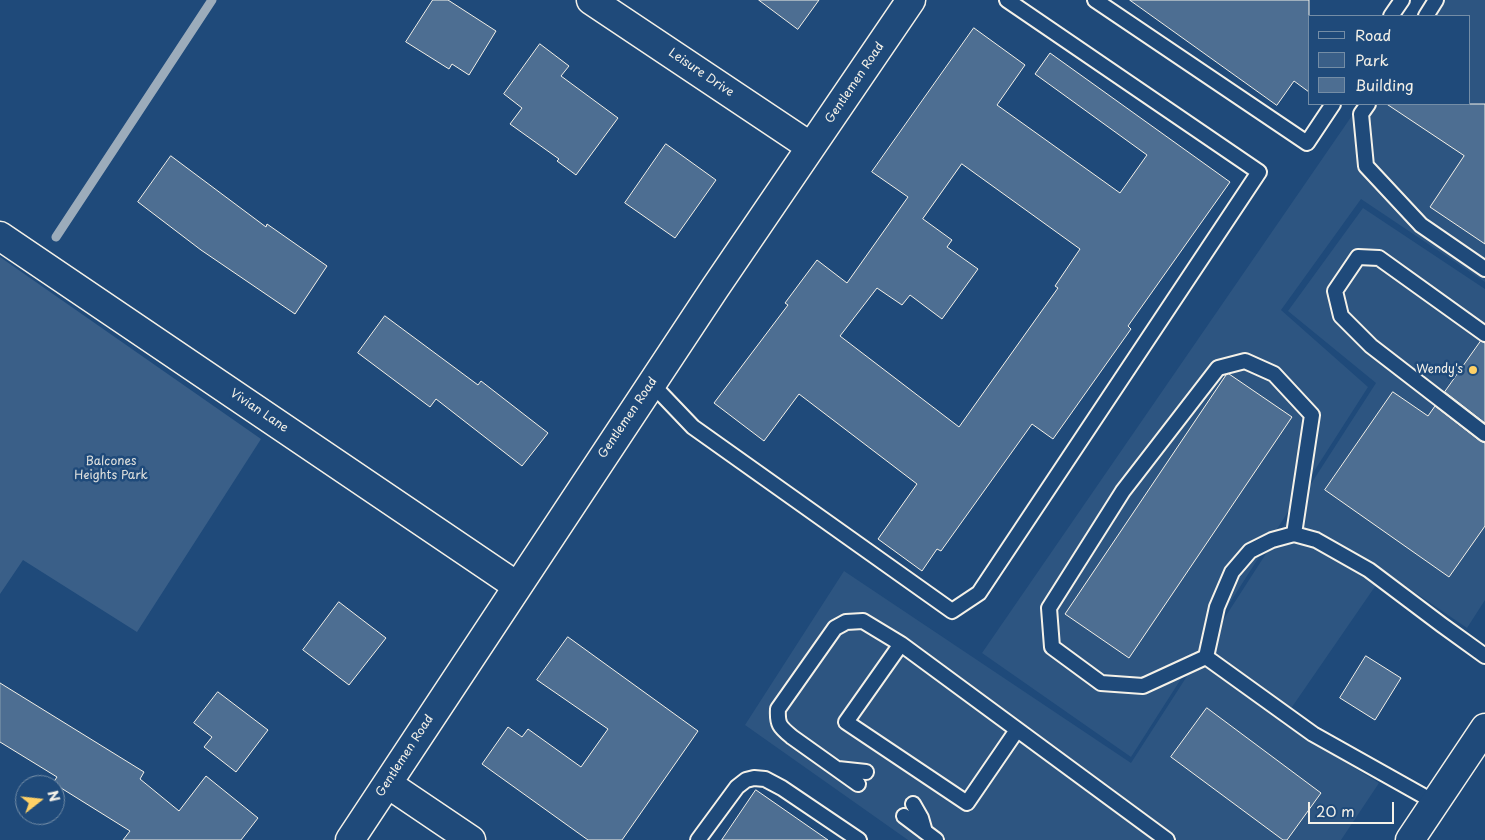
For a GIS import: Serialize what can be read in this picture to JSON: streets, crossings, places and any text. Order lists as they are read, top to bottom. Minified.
{"streets":{"street":["Leisure Drive","Gentlemen Road","Vivian Lane"]},"crossings":[["Leisure Drive","Gentlemen Road"],["Gentlemen Road","Vivian Lane"]],"parks":["Balcones Heights Park"],"places":["Wendy's"],"legend":["Road","Park","Building"],"scale_bar":"20 m","north":"right"}
